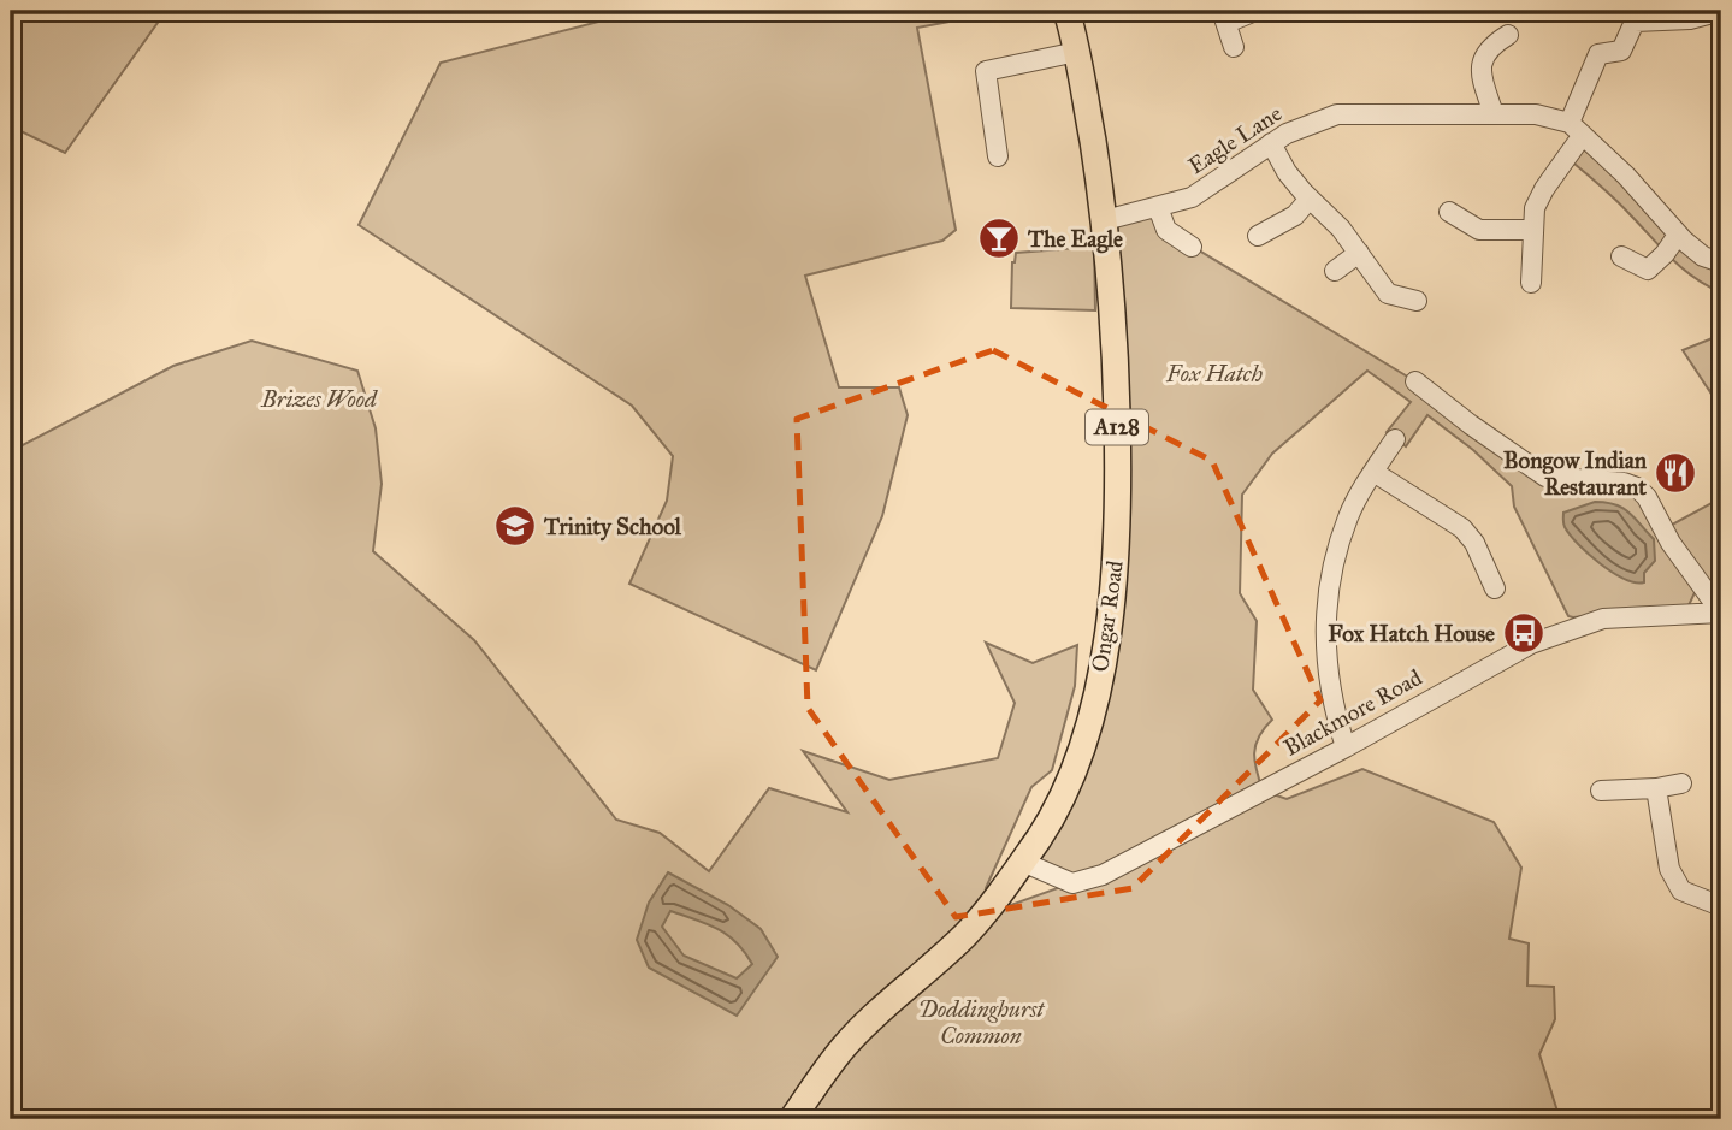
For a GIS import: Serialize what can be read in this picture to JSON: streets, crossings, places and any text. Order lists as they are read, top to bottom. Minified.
{"streets":{"main road":["A128","Ongar Road"],"street":["Eagle Lane","Blackmore Road"]},"crossings":[["Eagle Lane","Ongar Road"],["Ongar Road","Blackmore Road"]],"parks":["Fox Hatch","Brizes Wood","Doddinghurst Common"],"places":{"bar":["The Eagle"],"restaurant":["Bongow Indian Restaurant"],"school or university":["Trinity School"],"bus stop":["Fox Hatch House"]}}
